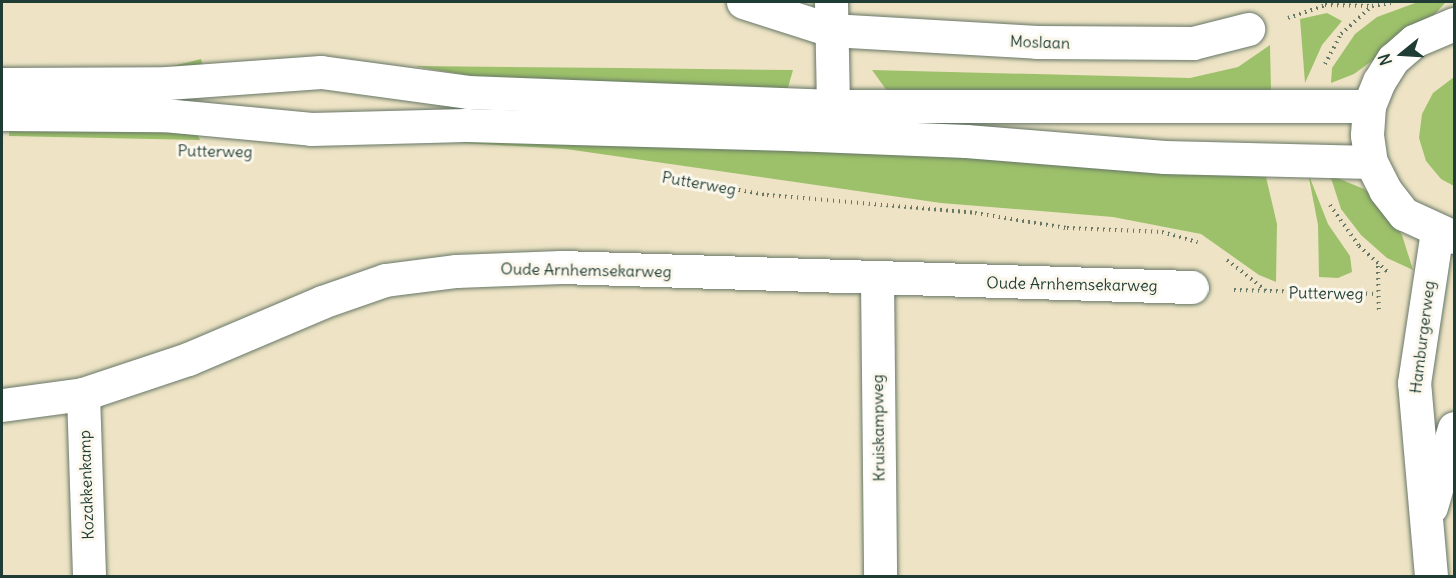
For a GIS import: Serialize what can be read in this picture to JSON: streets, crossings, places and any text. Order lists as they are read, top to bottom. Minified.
{"streets":{"main road":["Moslaan","Putterweg","Oude Arnhemsekarweg","Hamburgerweg","Kruiskampweg","Kozakkenkamp"]},"crossings":[["Oude Arnhemsekarweg","Kruiskampweg"],["Oude Arnhemsekarweg","Kozakkenkamp"]],"north":"left"}
